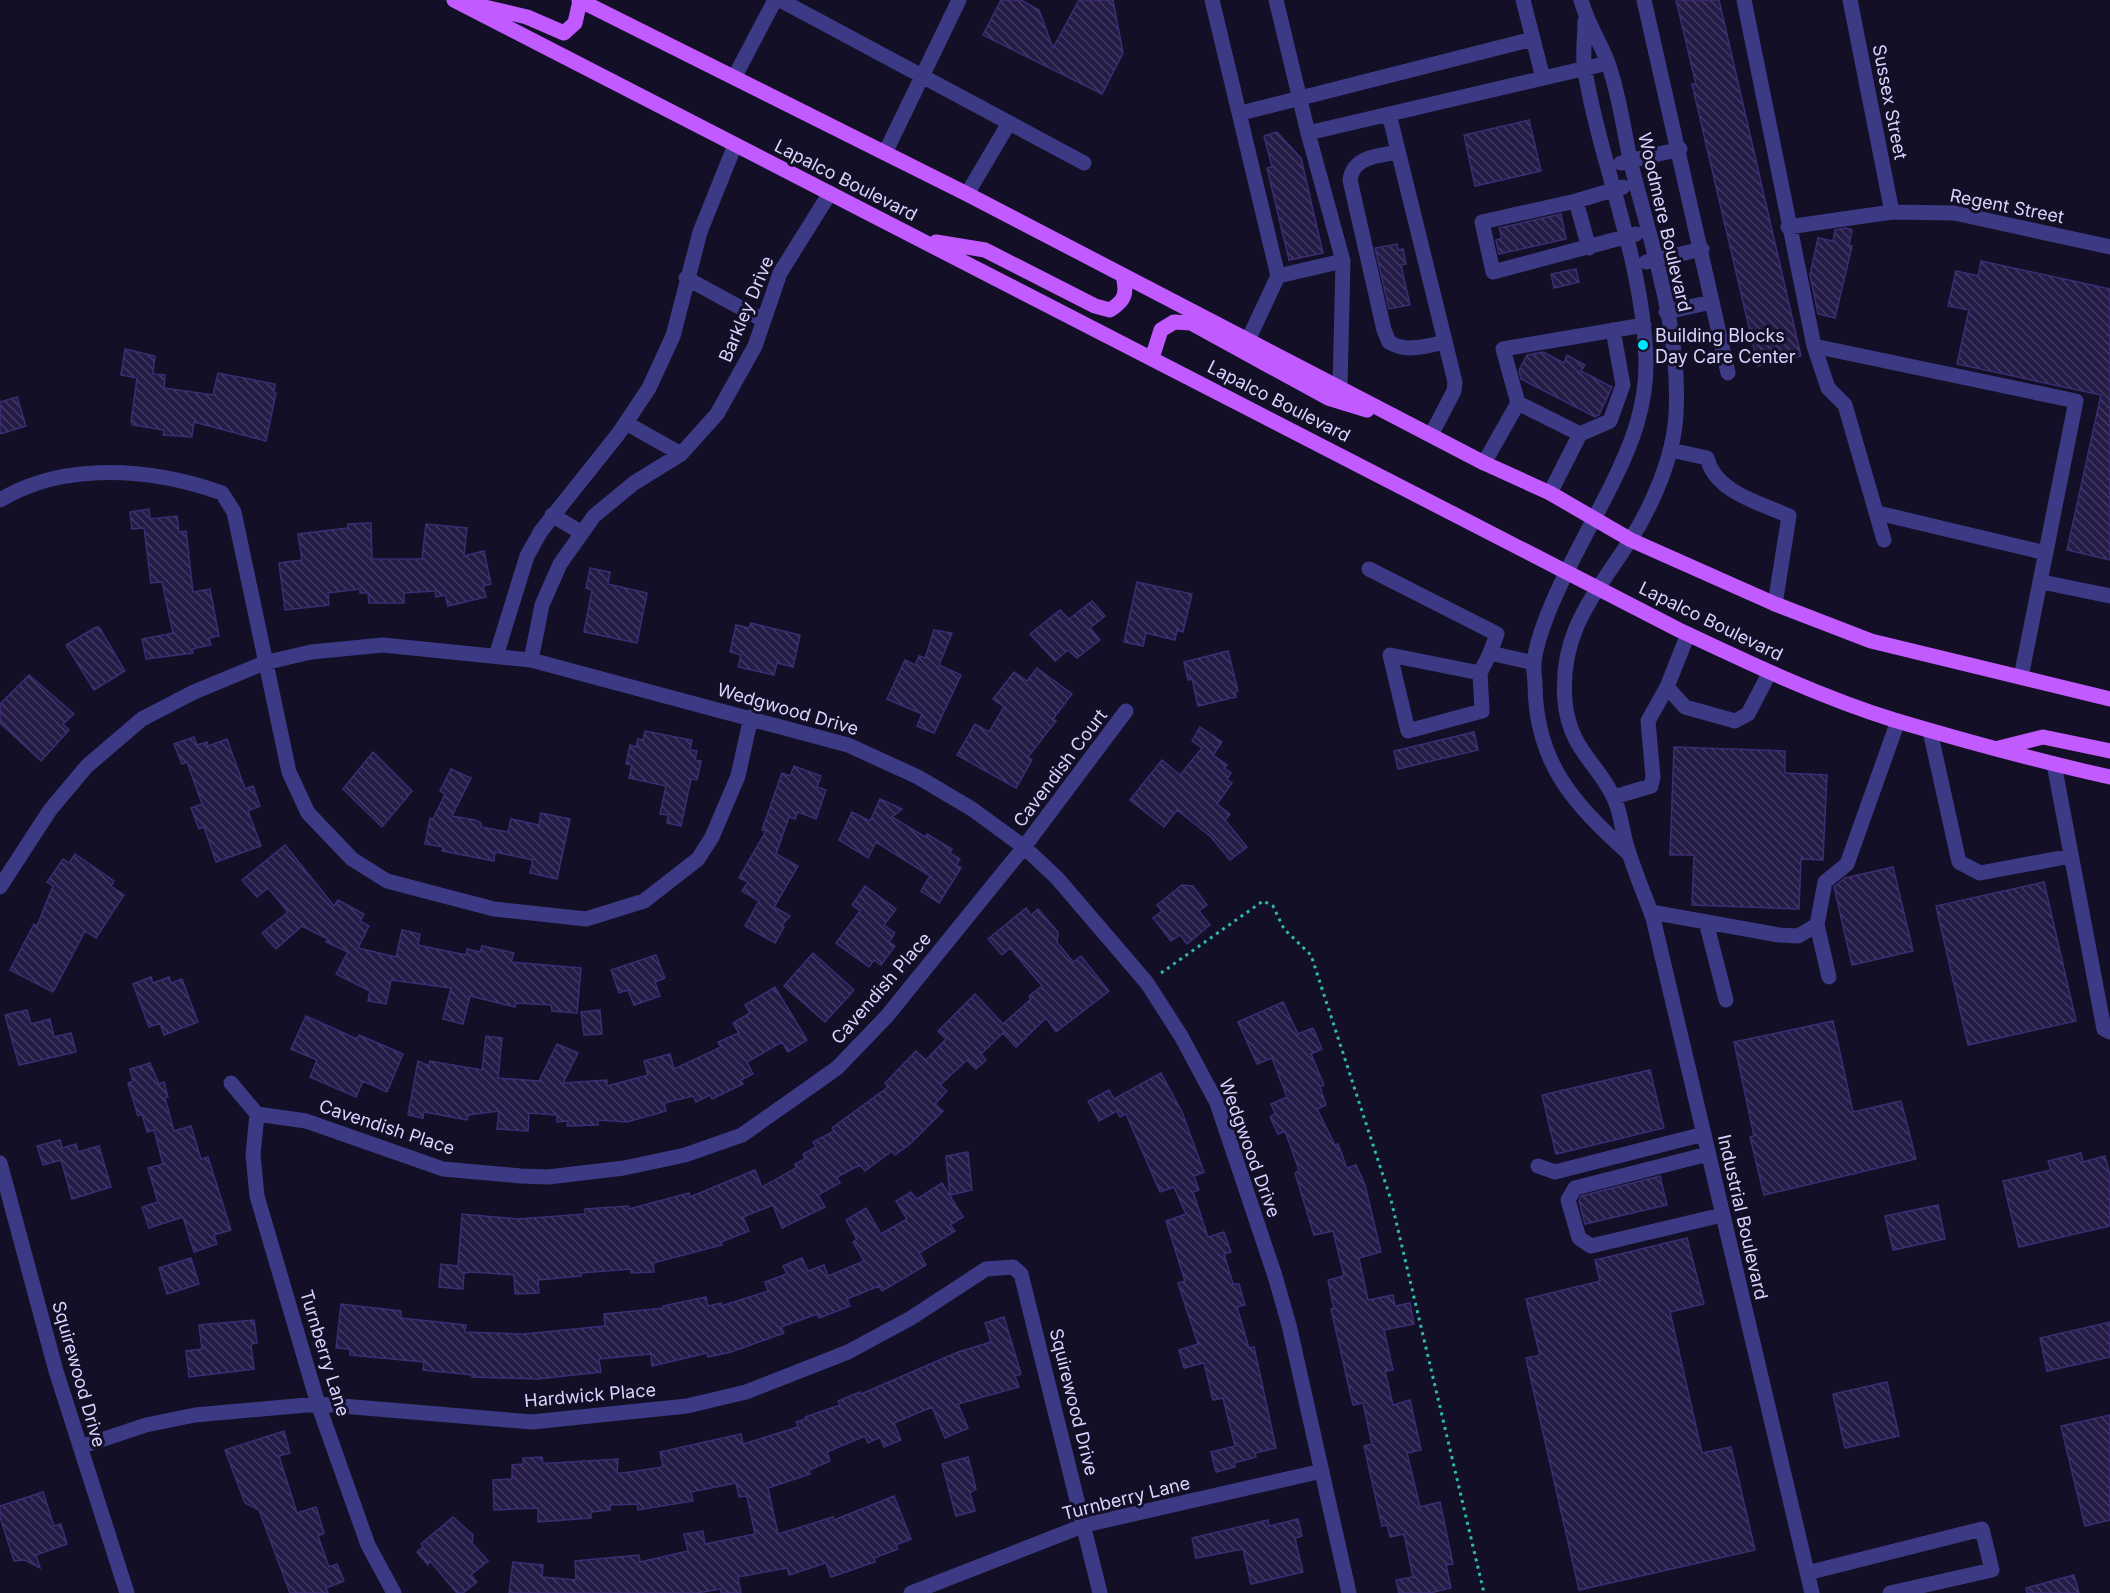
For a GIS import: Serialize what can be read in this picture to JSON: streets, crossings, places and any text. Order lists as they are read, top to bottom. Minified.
{"streets":{"main road":["Lapalco Boulevard"],"street":["Sussex Street","Regent Street","Woodmere Boulevard","Barkley Drive","Wedgwood Drive","Cavendish Court","Cavendish Place","Industrial Boulevard","Turnberry Lane","Squirewood Drive","Hardwick Place"]},"crossings":[["Sussex Street","Regent Street"],["Lapalco Boulevard","Barkley Drive"],["Lapalco Boulevard","Industrial Boulevard"],["Woodmere Boulevard","Industrial Boulevard"],["Barkley Drive","Wedgwood Drive"],["Wedgwood Drive","Cavendish Court"],["Wedgwood Drive","Cavendish Place"],["Wedgwood Drive","Turnberry Lane"],["Cavendish Court","Cavendish Place"],["Cavendish Place","Turnberry Lane"],["Turnberry Lane","Squirewood Drive"],["Turnberry Lane","Hardwick Place"],["Squirewood Drive","Hardwick Place"]],"places":["Building Blocks Day Care Center"]}
